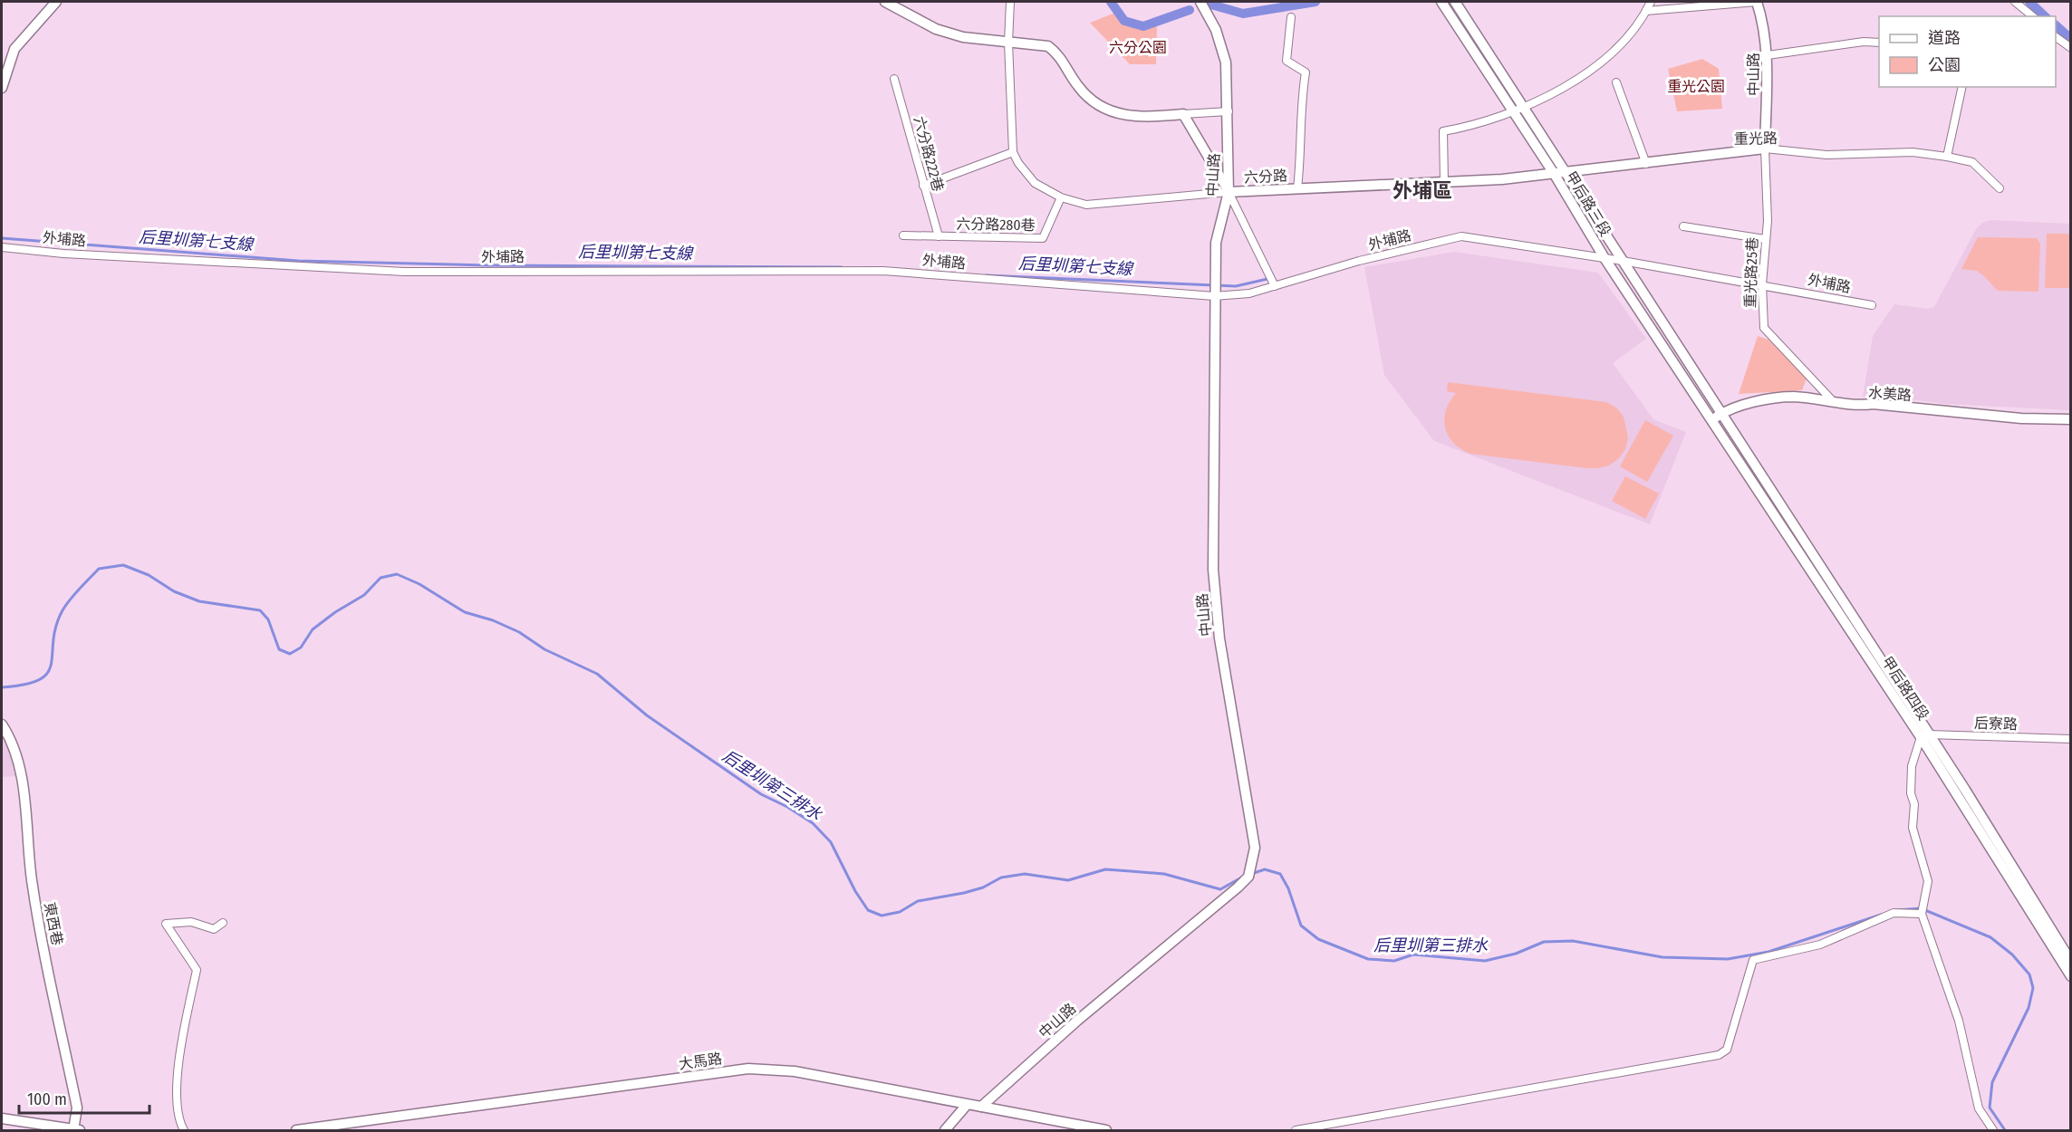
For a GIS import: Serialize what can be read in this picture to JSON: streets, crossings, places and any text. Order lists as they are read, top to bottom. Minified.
{"streets":{"street":["中山路","重光路","六分路222巷","六分路","甲后路三段","六分路280巷","外埔路","重光路25巷","水美路","甲后路四段","后寮路","東西巷","大馬路"]},"crossings":[["中山路","重光路"],["中山路","六分路"],["中山路","外埔路"],["中山路","重光路25巷"],["中山路","大馬路"],["重光路","六分路"],["重光路","甲后路三段"],["重光路","重光路25巷"],["六分路222巷","六分路280巷"],["六分路","甲后路三段"],["甲后路三段","外埔路"],["甲后路三段","水美路"],["甲后路三段","甲后路四段"],["外埔路","重光路25巷"],["重光路25巷","水美路"],["水美路","甲后路四段"],["甲后路四段","后寮路"]],"districts":["外埔區"],"water":["后里圳第七支線","后里圳第三排水"],"parks":["六分公園","重光公園"],"legend":["道路","公園"],"scale_bar":"100 m"}
